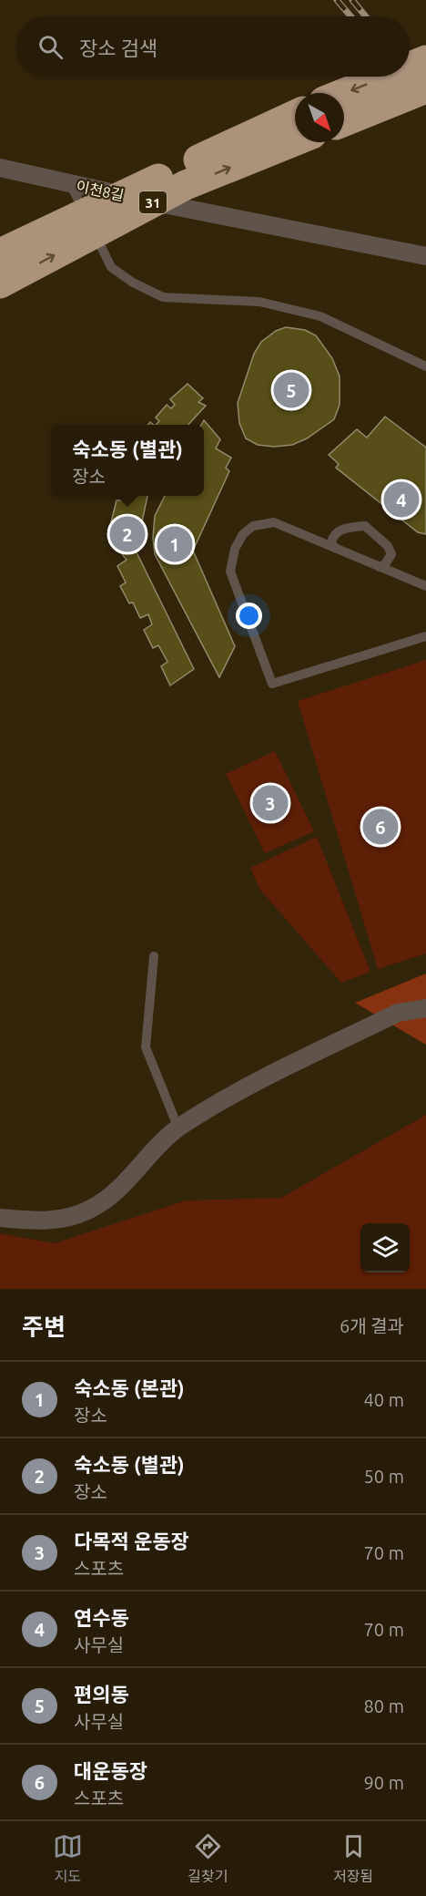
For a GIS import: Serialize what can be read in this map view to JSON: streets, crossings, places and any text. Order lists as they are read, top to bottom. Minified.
{"streets":{"highway":["31"],"street":["이천8길"]},"north":"bottom right","page":{"search":"장소 검색","pins":["5","4","2","1","3","6"],"popup":["숙소동 (별관)","장소"],"heading":["주변","6개 결과"],"list":[{"mark":"1","name":"숙소동 (본관)","note":"장소","value":"40 m"},{"mark":"2","name":"숙소동 (별관)","note":"장소","value":"50 m"},{"mark":"3","name":"다목적 운동장","note":"스포츠","value":"70 m"},{"mark":"4","name":"연수동","note":"사무실","value":"70 m"},{"mark":"5","name":"편의동","note":"사무실","value":"80 m"},{"mark":"6","name":"대운동장","note":"스포츠","value":"90 m"}],"nav":["지도","길찾기","저장됨"]}}
